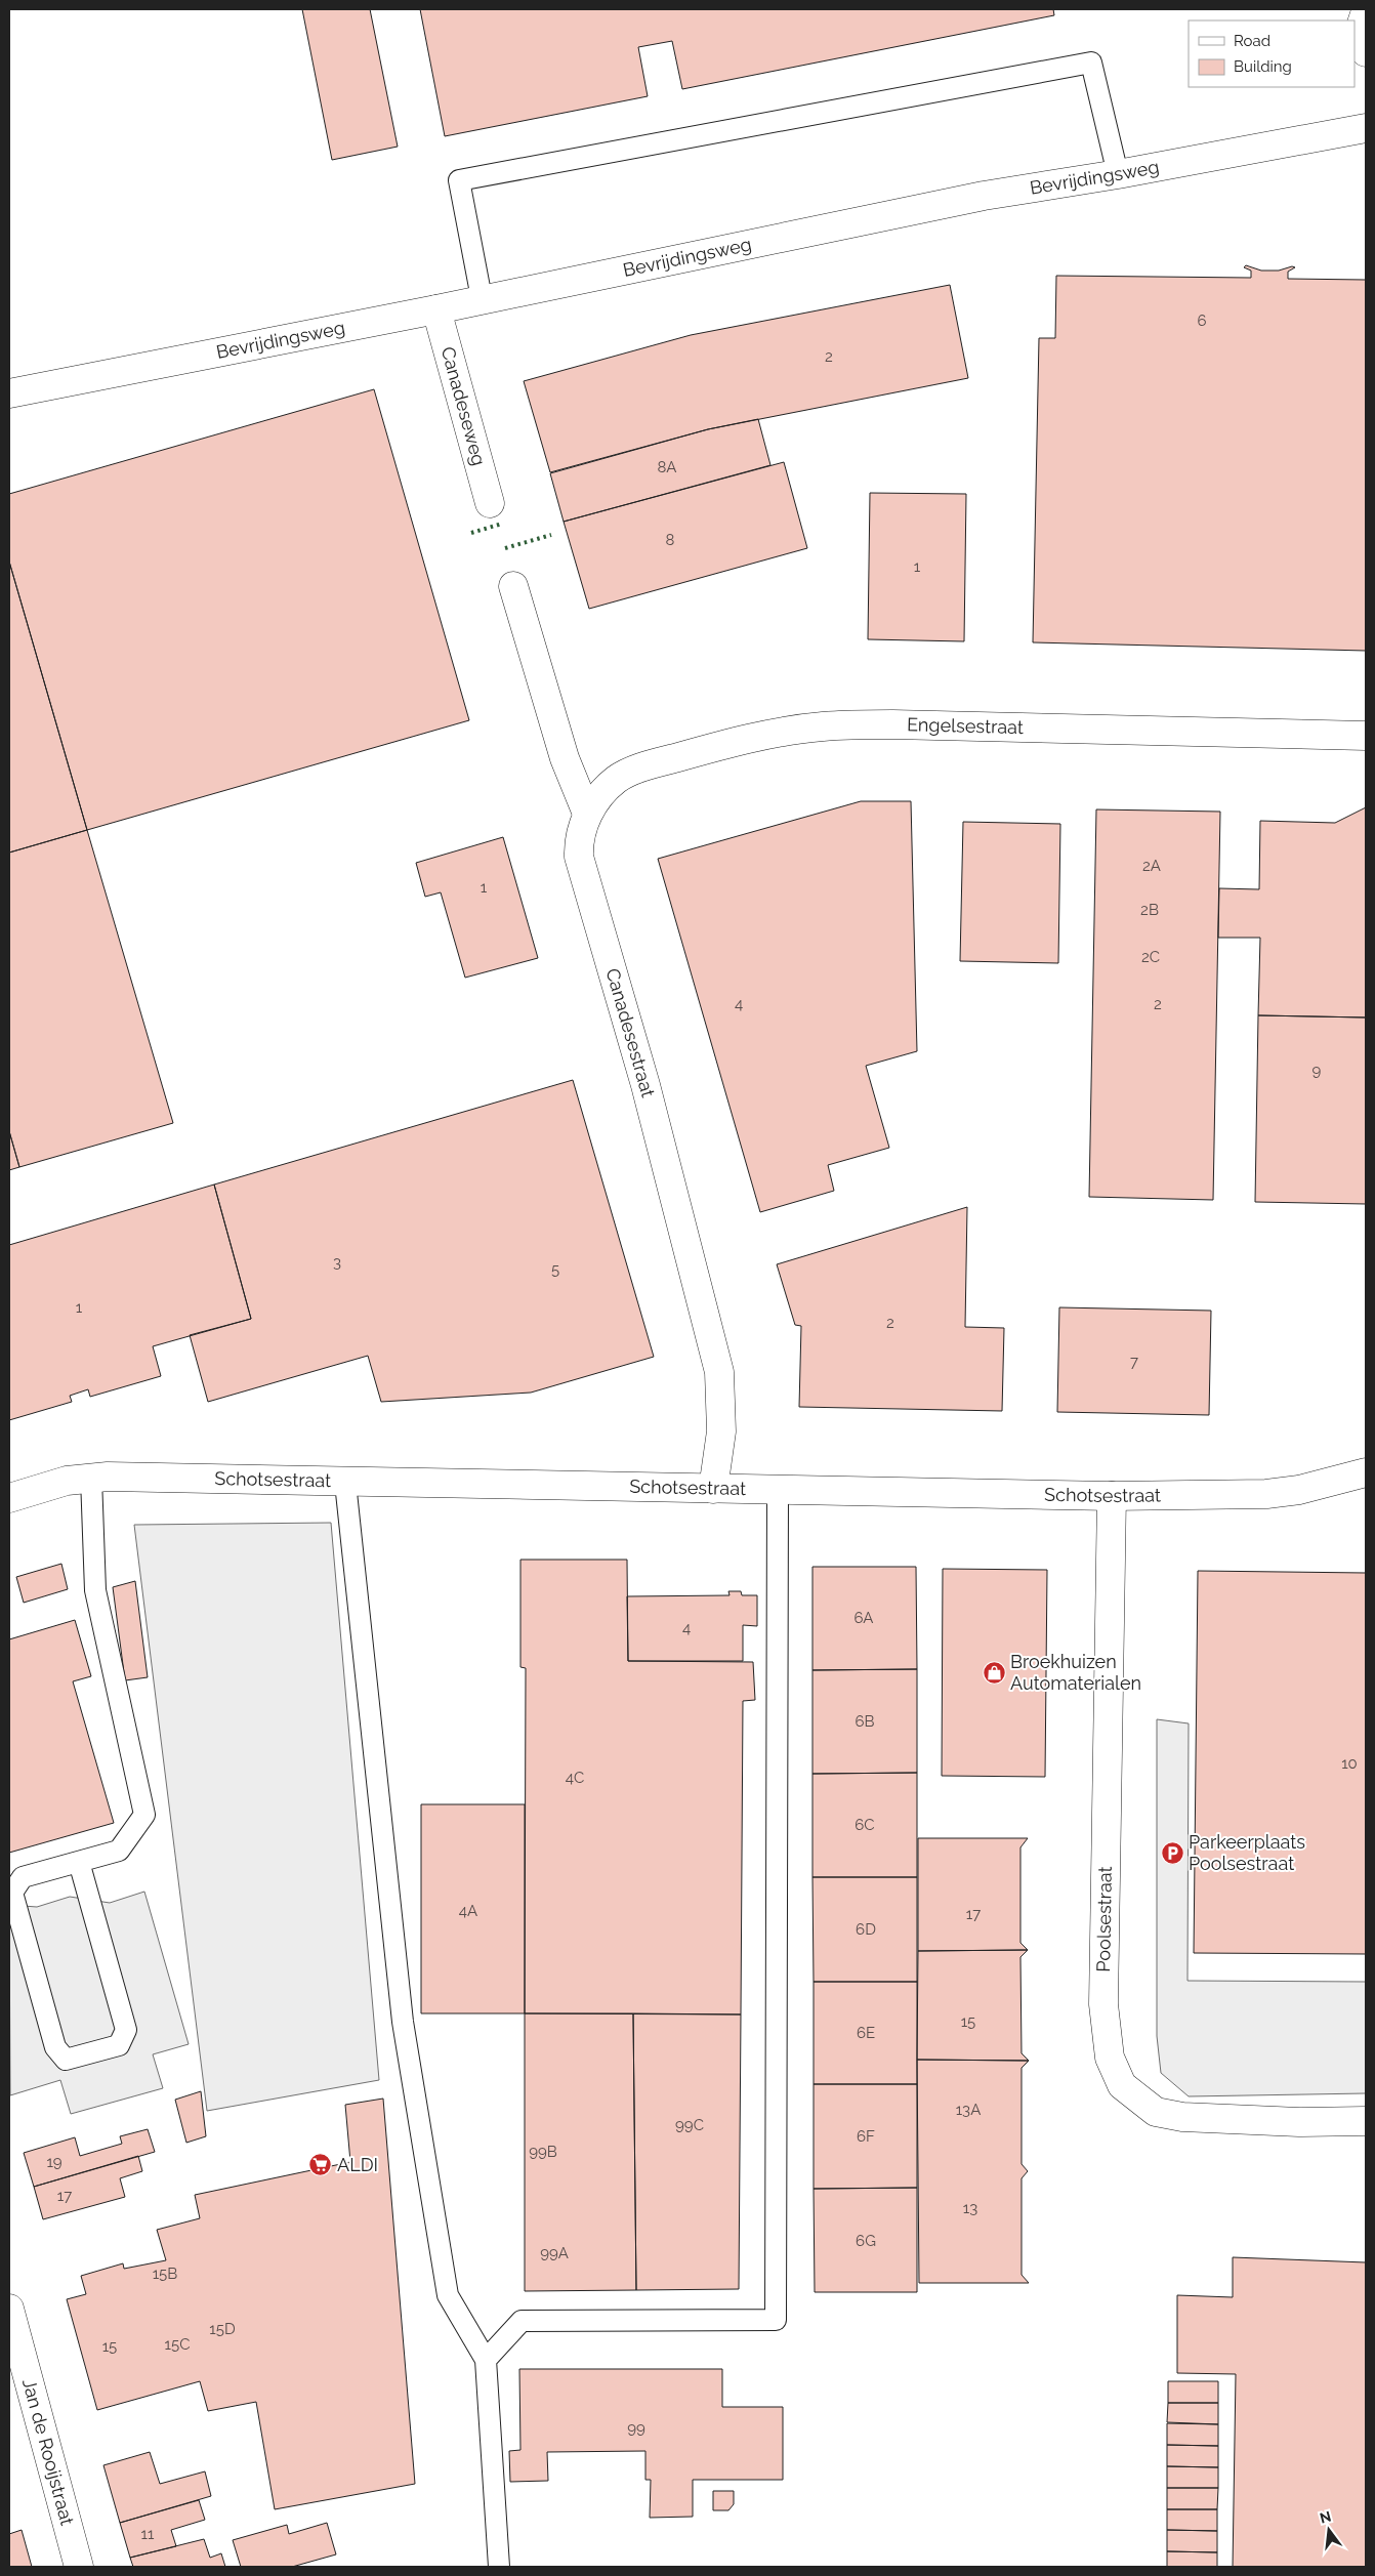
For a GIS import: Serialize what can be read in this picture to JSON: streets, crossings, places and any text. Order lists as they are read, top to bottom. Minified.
{"streets":{"street":["Bevrijdingsweg","Canadeseweg","Engelsestraat","Canadesestraat","Schotsestraat","Poolsestraat","Jan de Rooijstraat"]},"crossings":[["Bevrijdingsweg","Canadeseweg"],["Engelsestraat","Canadesestraat"],["Canadesestraat","Schotsestraat"],["Schotsestraat","Poolsestraat"]],"places":{"shop":["Broekhuizen Automaterialen"],"parking":["Parkeerplaats Poolsestraat"],"supermarket":["ALDI"]},"house_numbers":["6","2","8A","8","1","2A","1","2B","2C","4","2","9","3","5","1","2","7","6A","4","6B","10","4C","6C","4A","17","6D","15","6E","13A","99C","6F","99B","19","17","13","6G","99A","15B","15D","15C","15","99","11"],"legend":["Road","Building"],"north":"top"}
